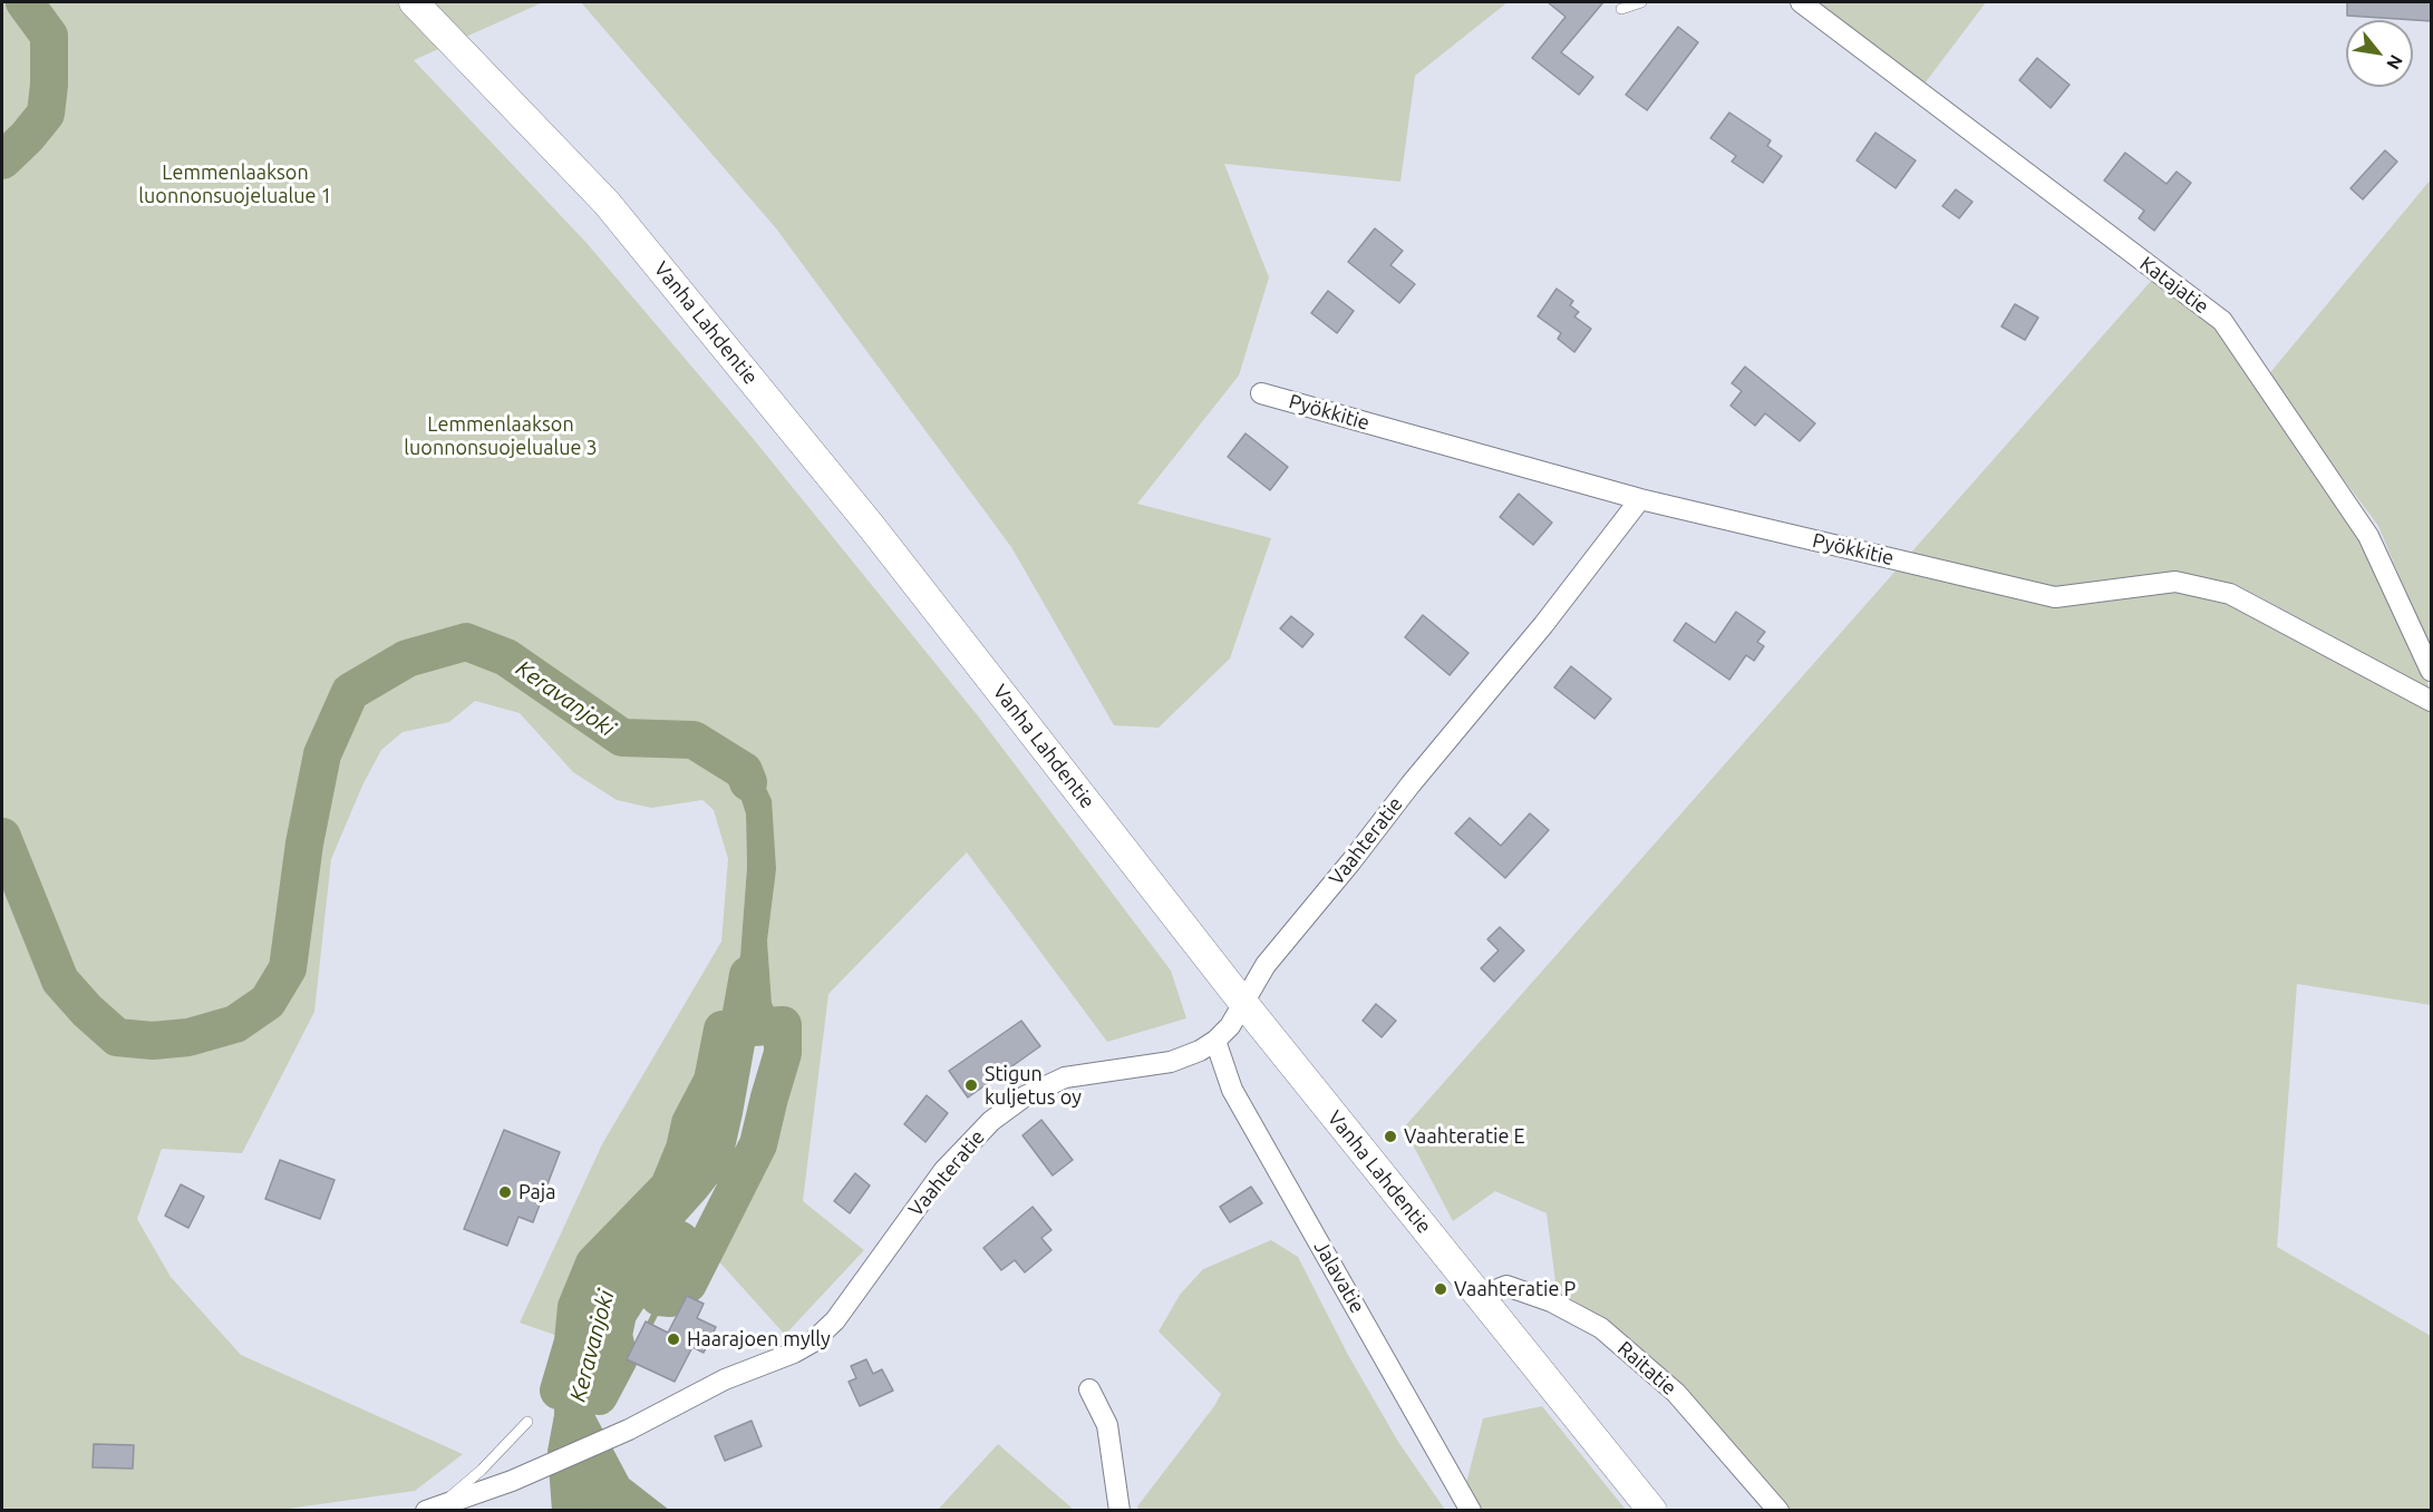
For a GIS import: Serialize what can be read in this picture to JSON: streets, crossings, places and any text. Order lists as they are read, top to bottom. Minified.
{"streets":{"main road":["Vanha Lahdentie"],"street":["Katajatie","Pyökkitie","Vaahteratie","Jalavatie","Raitatie"]},"crossings":[["Vanha Lahdentie","Vaahteratie"],["Vanha Lahdentie","Raitatie"],["Pyökkitie","Vaahteratie"],["Vaahteratie","Jalavatie"]],"water":["Keravanjoki"],"parks":["Lemmenlaakson luonnonsuojelualue 1","Lemmenlaakson luonnonsuojelualue 3"],"places":["Stigun kuljetus oy","Vaahteratie E","Paja","Vaahteratie P","Haarajoen mylly"],"north":"bottom right"}
